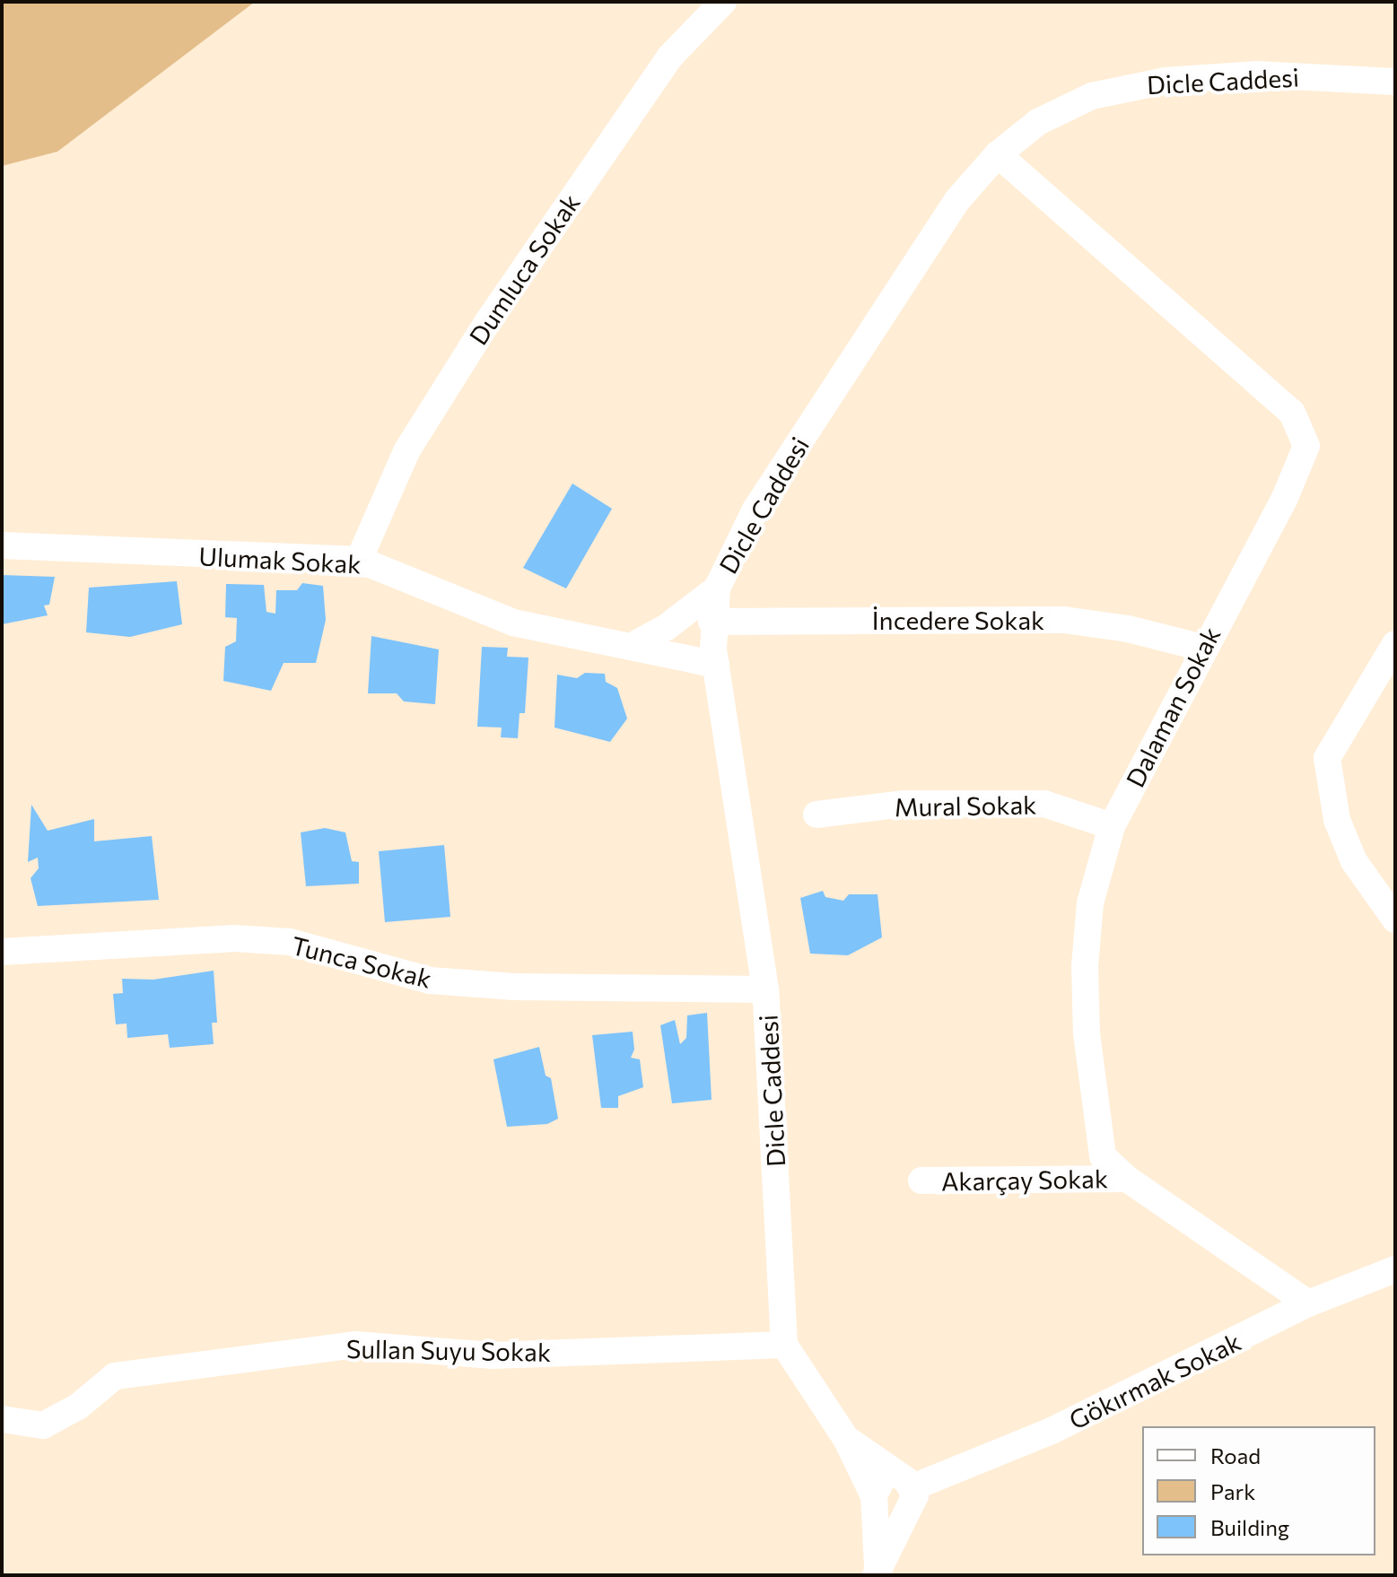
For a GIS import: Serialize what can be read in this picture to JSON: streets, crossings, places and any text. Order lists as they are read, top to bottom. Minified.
{"streets":{"street":["Dicle Caddesi","Dumluca Sokak","Ulumak Sokak","İncedere Sokak","Dalaman Sokak","Mural Sokak","Tunca Sokak","Akarçay Sokak","Sullan Suyu Sokak","Gökırmak Sokak"]},"crossings":[["Dicle Caddesi","Ulumak Sokak"],["Dicle Caddesi","İncedere Sokak"],["Dicle Caddesi","Dalaman Sokak"],["Dicle Caddesi","Tunca Sokak"],["Dicle Caddesi","Sullan Suyu Sokak"],["Dumluca Sokak","Ulumak Sokak"],["İncedere Sokak","Dalaman Sokak"],["Dalaman Sokak","Mural Sokak"],["Dalaman Sokak","Akarçay Sokak"],["Dalaman Sokak","Gökırmak Sokak"]],"legend":["Road","Park","Building"]}
